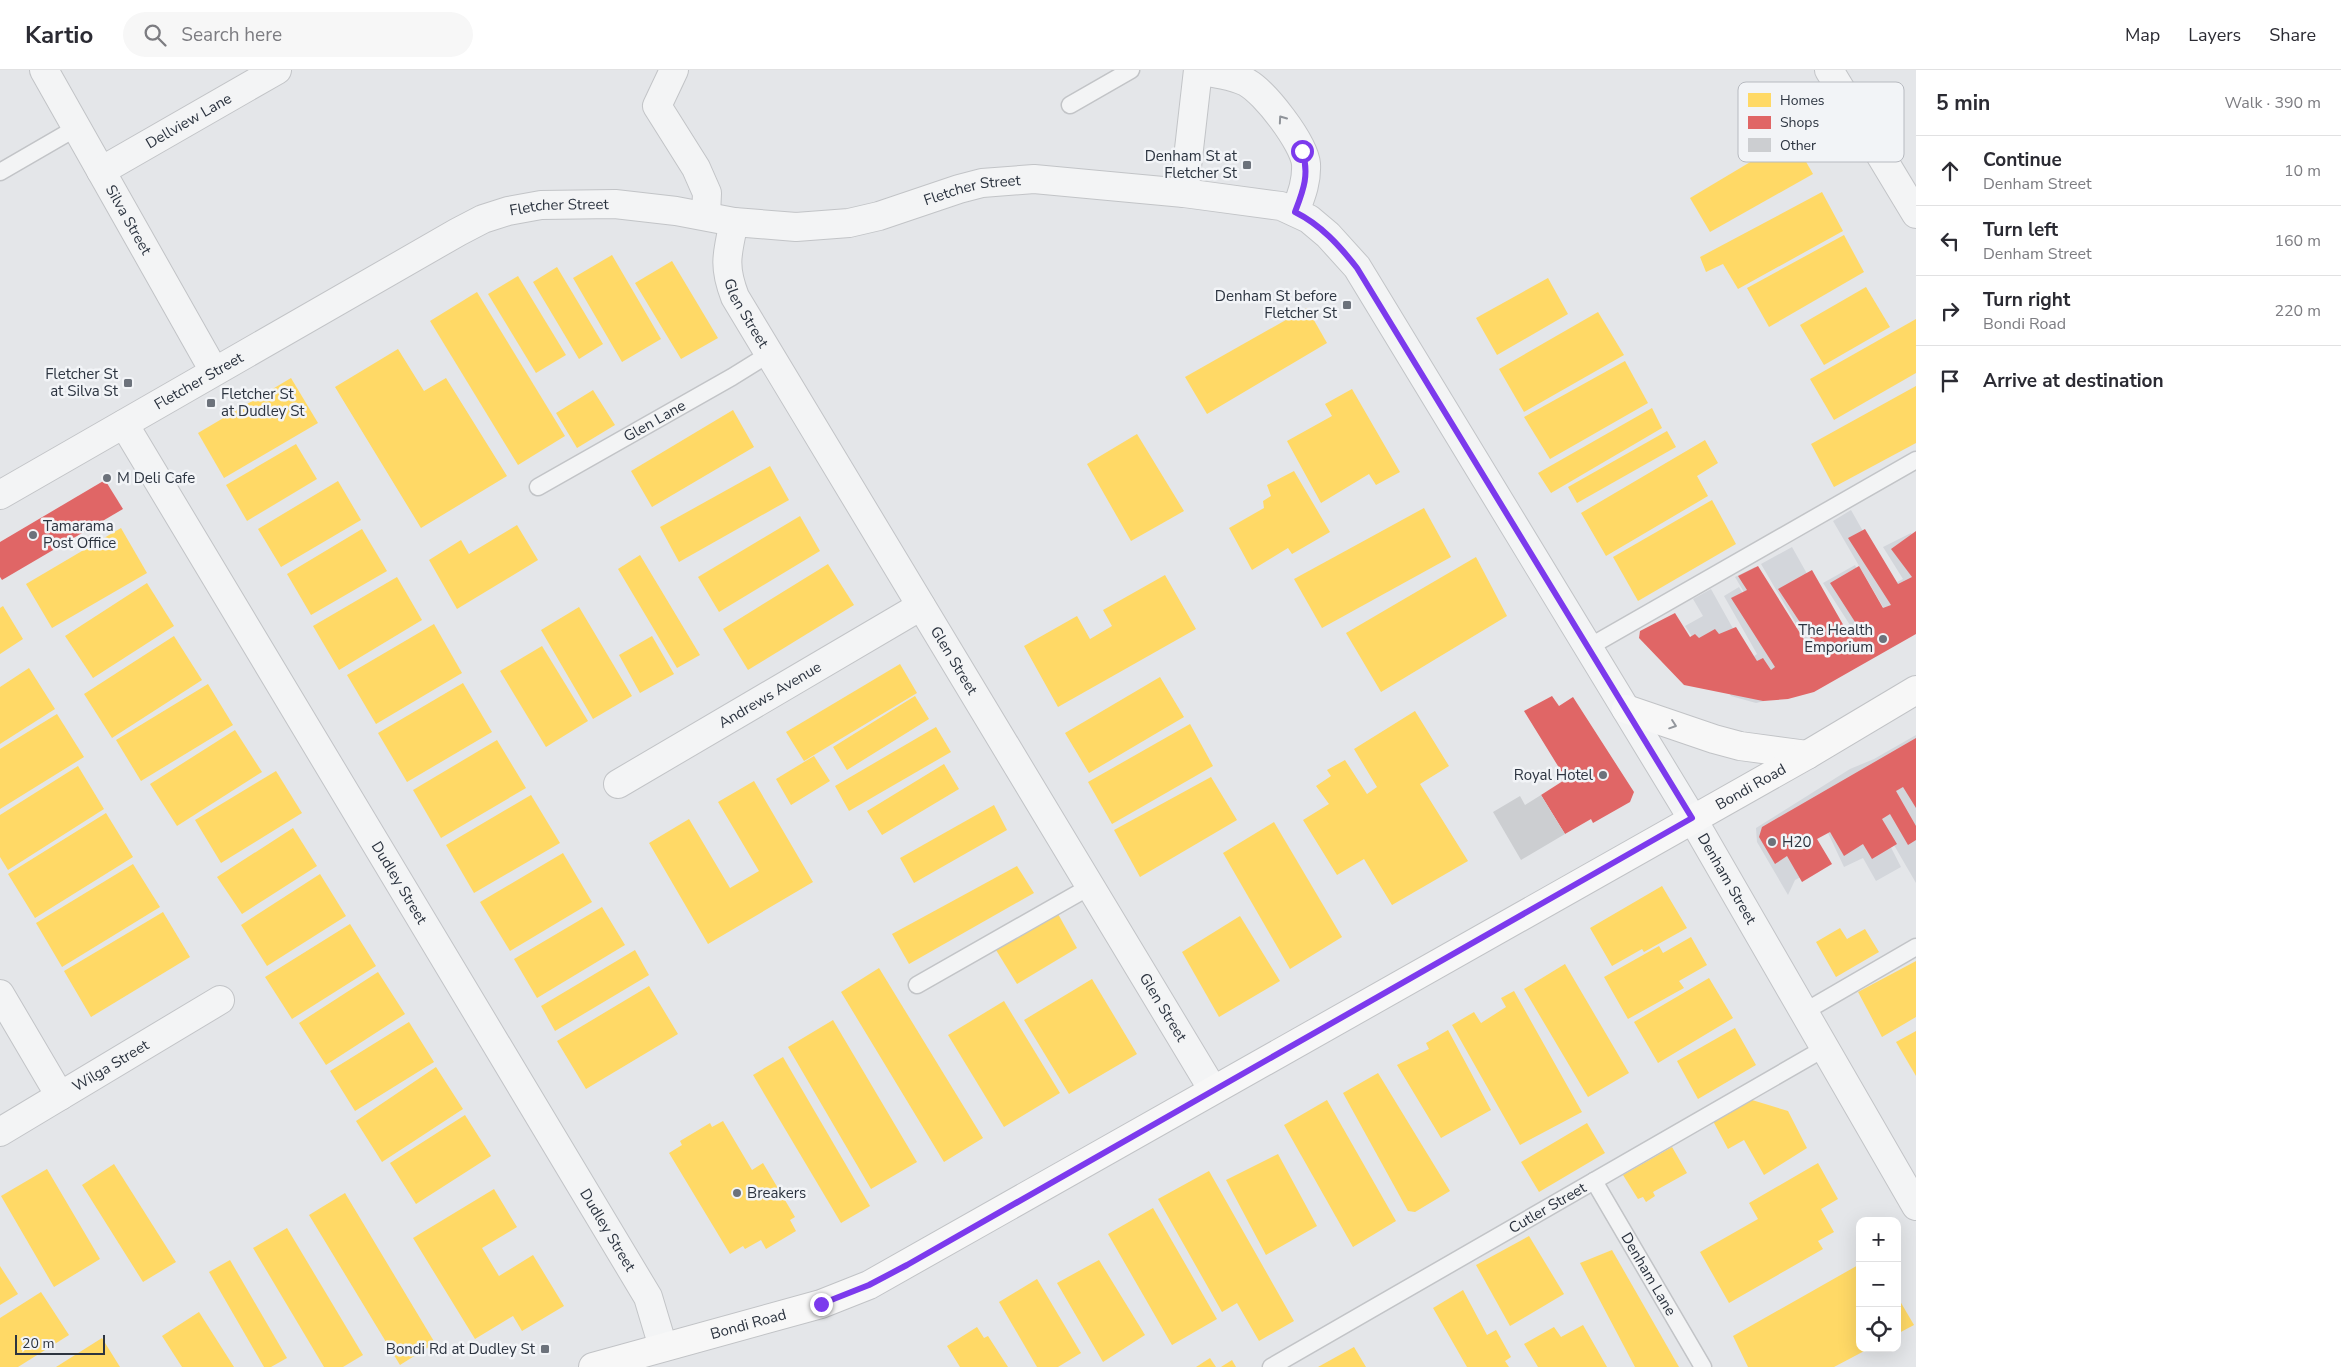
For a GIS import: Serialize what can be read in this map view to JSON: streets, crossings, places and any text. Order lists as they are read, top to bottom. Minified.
{"streets":{"main road":["Bondi Road"],"street":["Dellview Lane","Fletcher Street","Silva Street","Glen Street","Andrews Avenue","Denham Street","Dudley Street","Wilga Street"],"lane":["Glen Lane","Cutler Street","Denham Lane"]},"crossings":[["Dellview Lane","Silva Street"],["Fletcher Street","Silva Street"],["Fletcher Street","Glen Street"],["Fletcher Street","Denham Street"],["Fletcher Street","Dudley Street"],["Glen Street","Glen Lane"],["Glen Street","Andrews Avenue"],["Glen Street","Bondi Road"],["Bondi Road","Denham Street"],["Bondi Road","Dudley Street"],["Denham Street","Cutler Street"],["Cutler Street","Denham Lane"]],"places":{"transit":["Denham St at Fletcher St","Denham St before Fletcher St","Fletcher St at Silva St","Fletcher St at Dudley St","Bondi Rd at Dudley St"],"other":["M Deli Cafe","Tamarama Post Office","The Health Emporium","Royal Hotel","H20","Breakers"]},"legend":["Homes","Shops","Other"],"scale_bar":"20 m","page":{"header":"Kartio","search":"Search here","nav":["Map","Layers","Share"],"heading":["5 min","Walk · 390 m"],"list":[["Continue","Denham Street","10 m"],["Turn left","Denham Street","160 m"],["Turn right","Bondi Road","220 m"],"Arrive at destination"],"map_buttons":["+","−"],"scale":"20 m"}}
